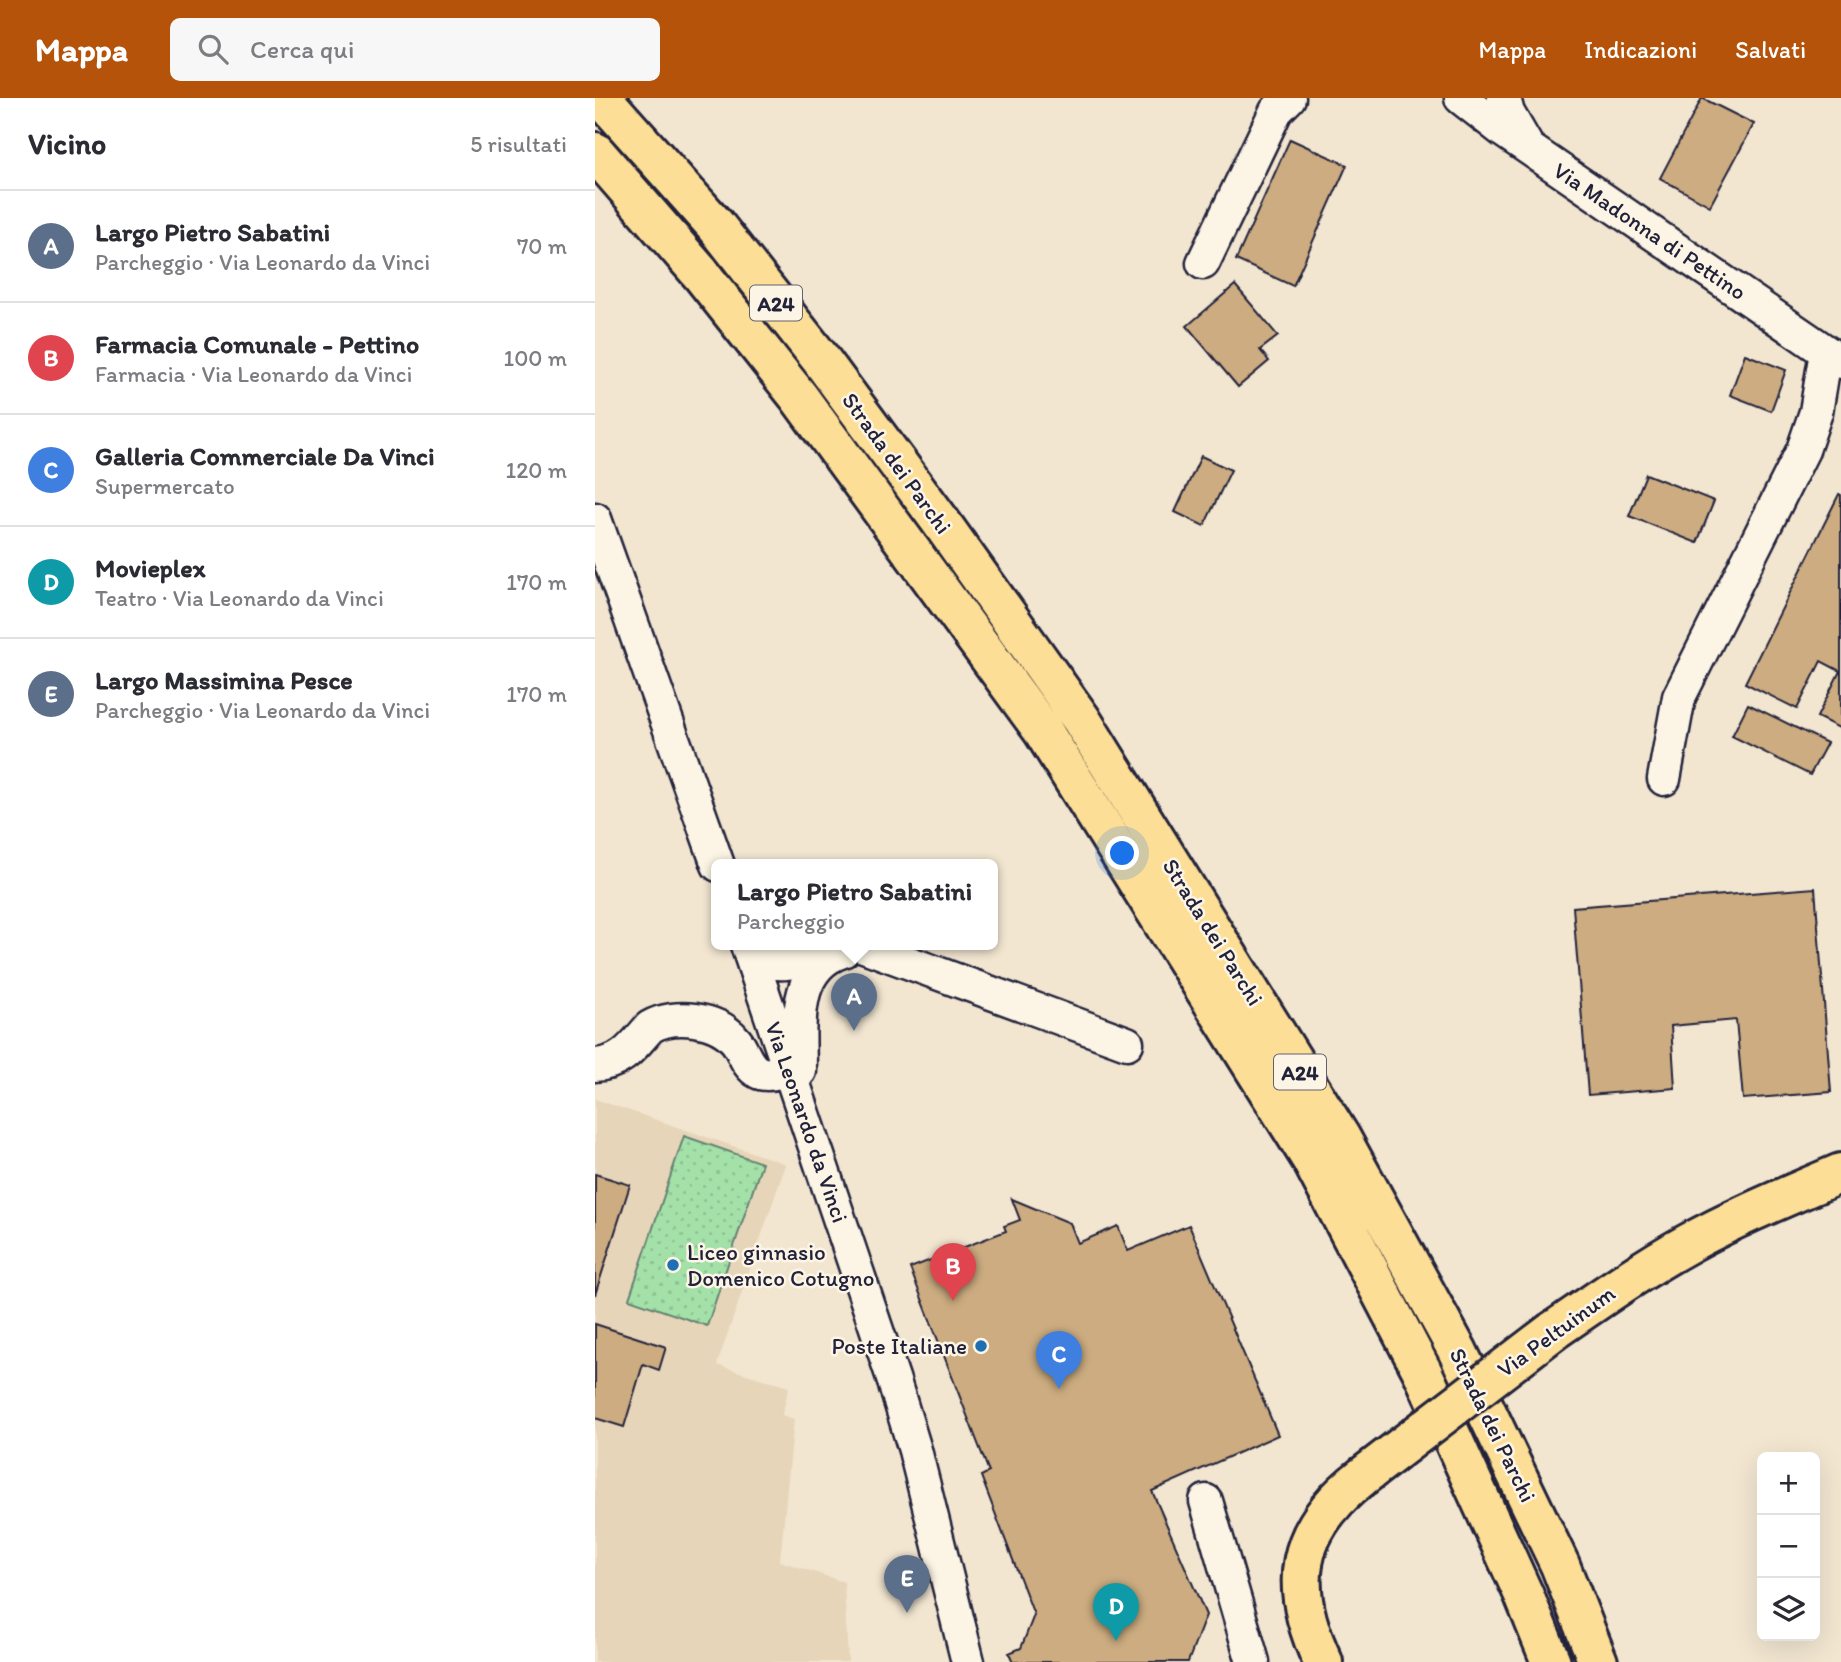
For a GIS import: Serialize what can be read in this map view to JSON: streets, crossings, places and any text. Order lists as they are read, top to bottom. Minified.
{"streets":{"main road":["A24","Strada dei Parchi","Via Peltuinum"],"street":["Via Madonna di Pettino","Via Leonardo da Vinci"]},"places":["Liceo ginnasio Domenico Cotugno","Poste Italiane"],"page":{"header":"Mappa","search":"Cerca qui","nav":["Mappa","Indicazioni","Salvati"],"heading":["Vicino","5 risultati"],"list":[{"mark":"A","name":"Largo Pietro Sabatini","note":"Parcheggio · Via Leonardo da Vinci","value":"70 m"},{"mark":"B","name":"Farmacia Comunale - Pettino","note":"Farmacia · Via Leonardo da Vinci","value":"100 m"},{"mark":"C","name":"Galleria Commerciale Da Vinci","note":"Supermercato","value":"120 m"},{"mark":"D","name":"Movieplex","note":"Teatro · Via Leonardo da Vinci","value":"170 m"},{"mark":"E","name":"Largo Massimina Pesce","note":"Parcheggio · Via Leonardo da Vinci","value":"170 m"}],"popup":["Largo Pietro Sabatini","Parcheggio"],"pins":["A","B","C","E","D"],"map_buttons":["+","−"]}}
